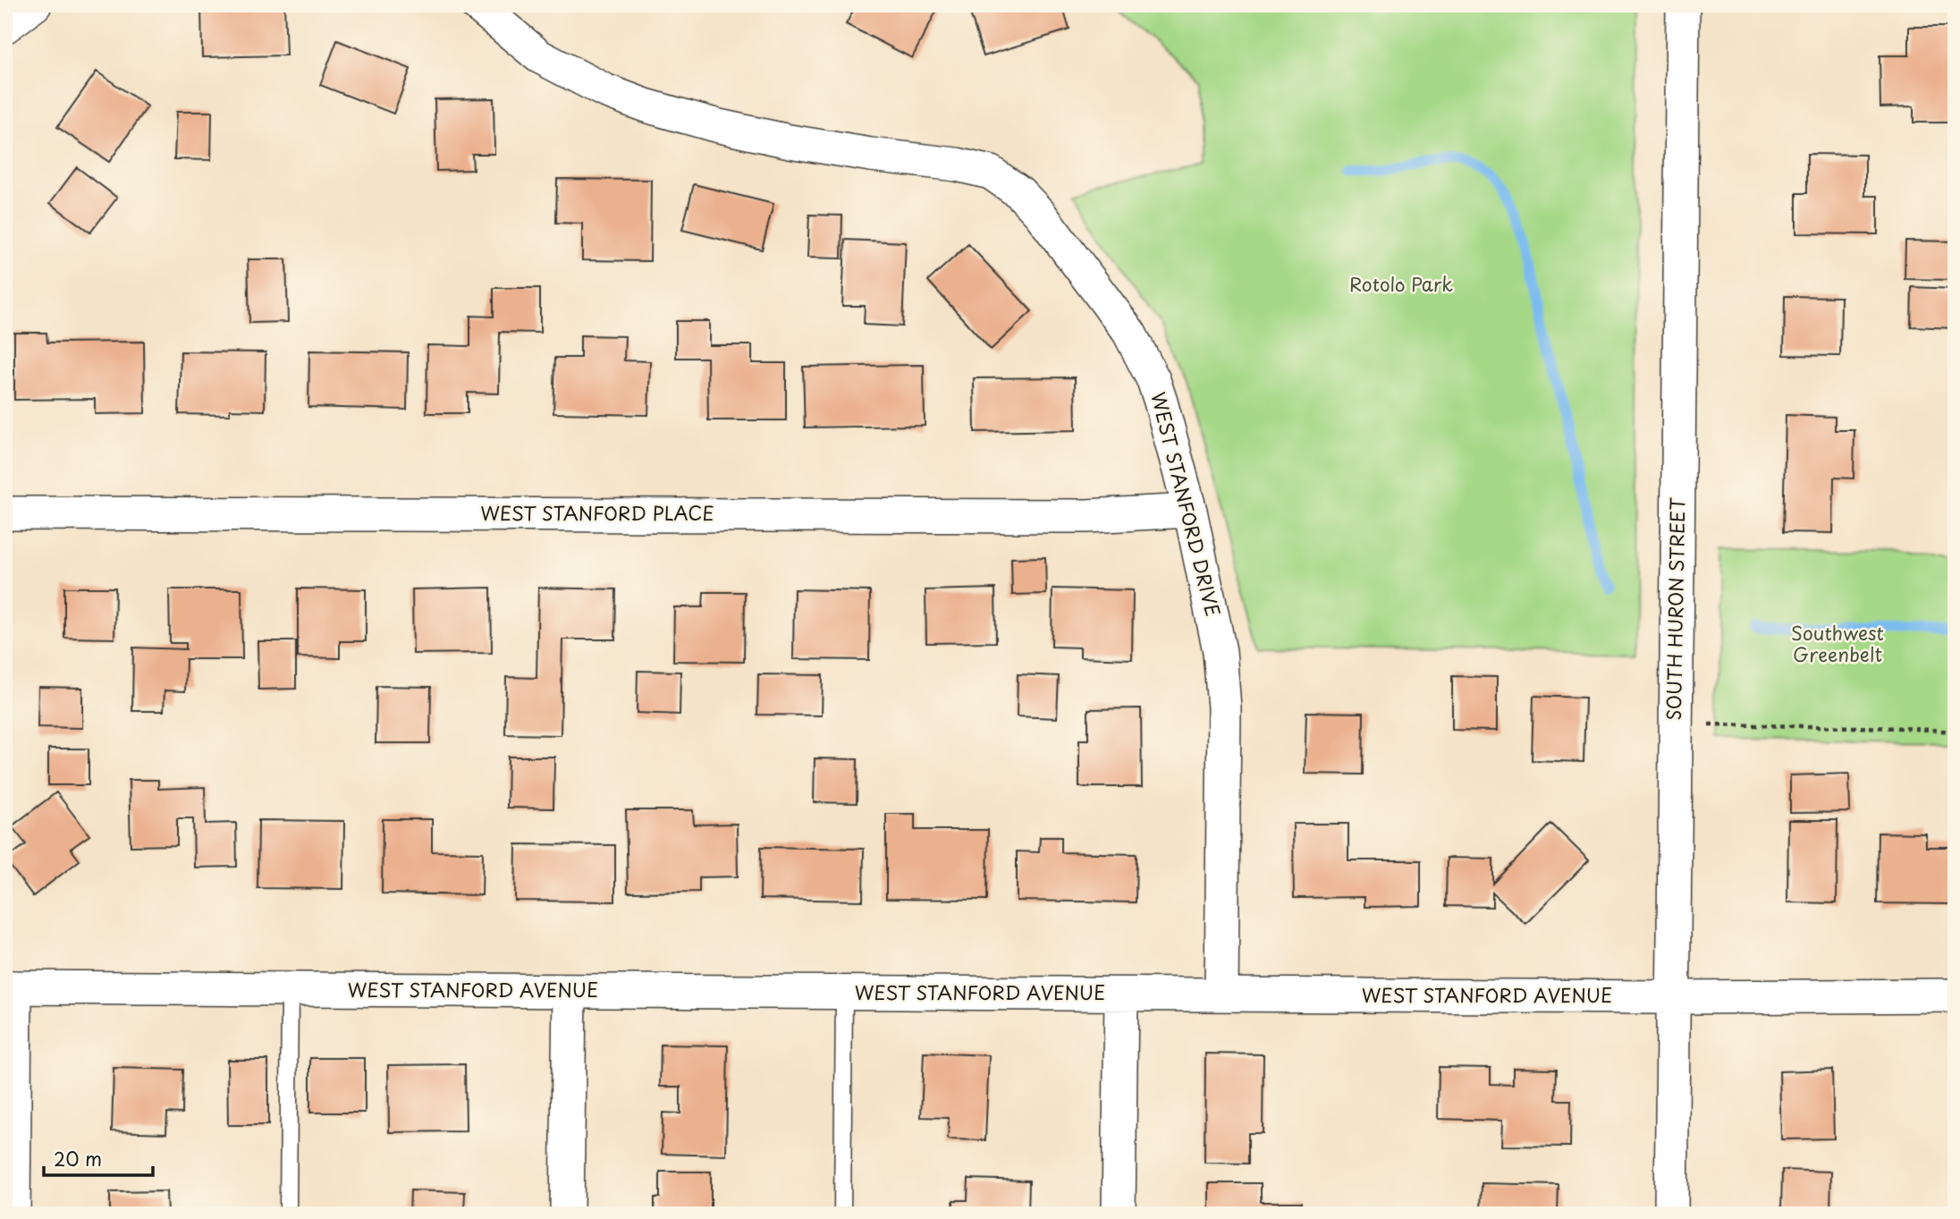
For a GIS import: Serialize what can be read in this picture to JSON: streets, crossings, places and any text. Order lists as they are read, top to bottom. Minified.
{"streets":{"street":["WEST STANFORD DRIVE","WEST STANFORD PLACE","SOUTH HURON STREET","WEST STANFORD AVENUE"]},"crossings":[["WEST STANFORD DRIVE","WEST STANFORD PLACE"],["WEST STANFORD DRIVE","WEST STANFORD AVENUE"],["SOUTH HURON STREET","WEST STANFORD AVENUE"]],"parks":["Rotolo Park","Southwest Greenbelt"],"scale_bar":"20 m"}
